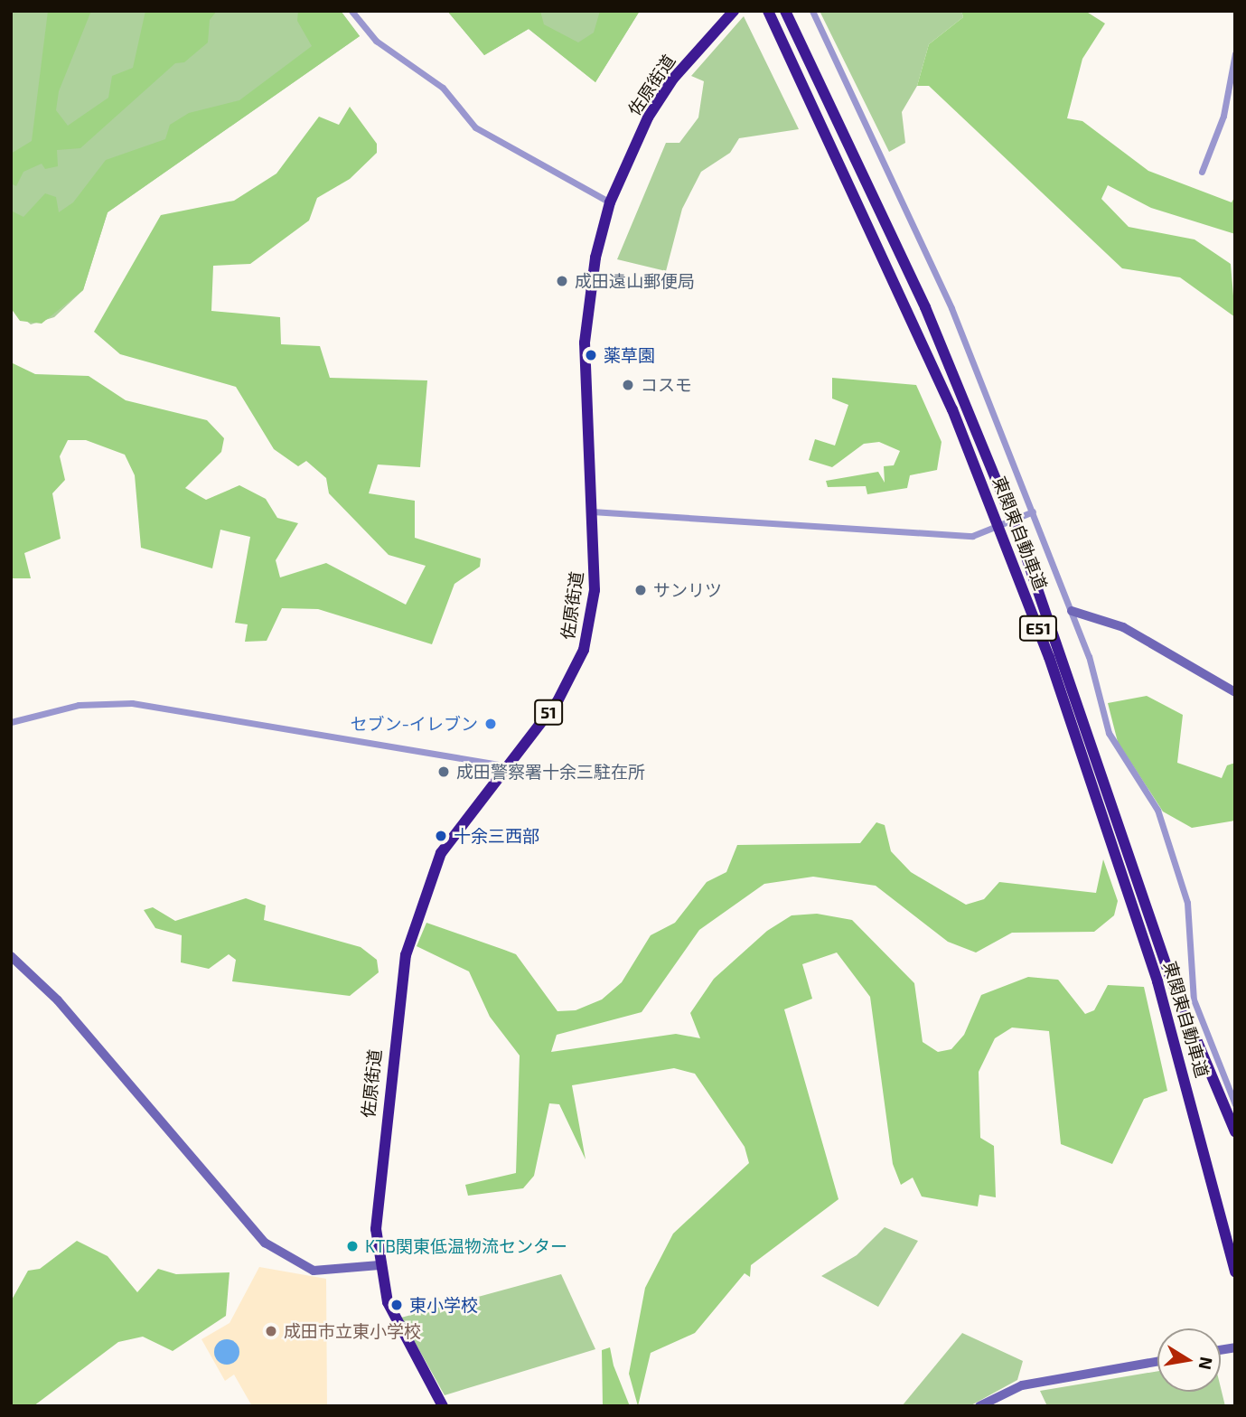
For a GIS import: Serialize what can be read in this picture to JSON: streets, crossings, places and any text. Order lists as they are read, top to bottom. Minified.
{"streets":{"highway":["佐原街道","東関東自動車道","E51","51"]},"places":["成田遠山郵便局","薬草園","コスモ","サンリツ","セブン-イレブン","成田警察署十余三駐在所","十余三西部","KTB関東低温物流センター","東小学校","成田市立東小学校"],"north":"right"}
